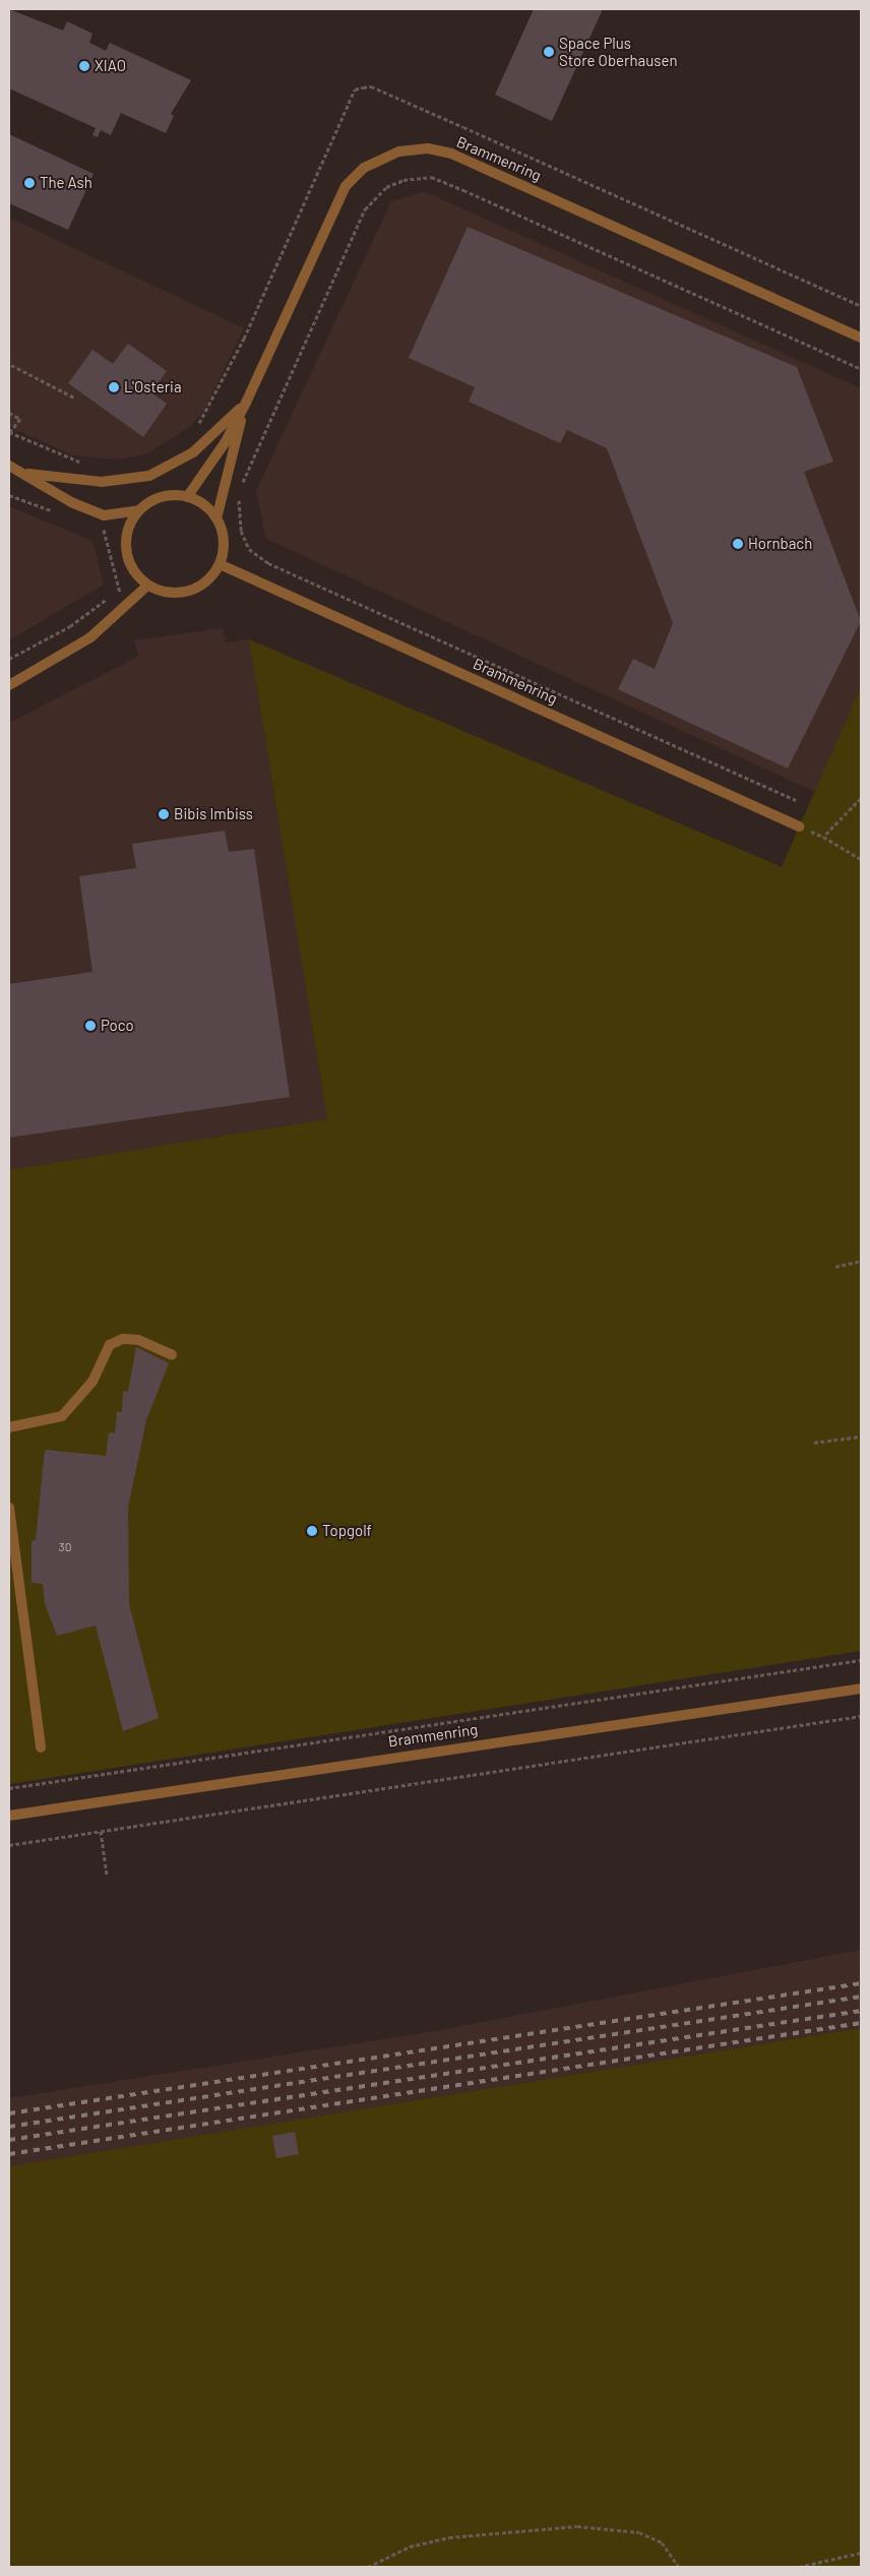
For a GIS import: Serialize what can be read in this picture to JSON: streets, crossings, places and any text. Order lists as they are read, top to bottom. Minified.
{"streets":{"street":["Brammenring"]},"places":["Space Plus Store Oberhausen","XIAO","The Ash","L'Osteria","Hornbach","Bibis Imbiss","Poco","Topgolf"],"house_numbers":["30"]}
